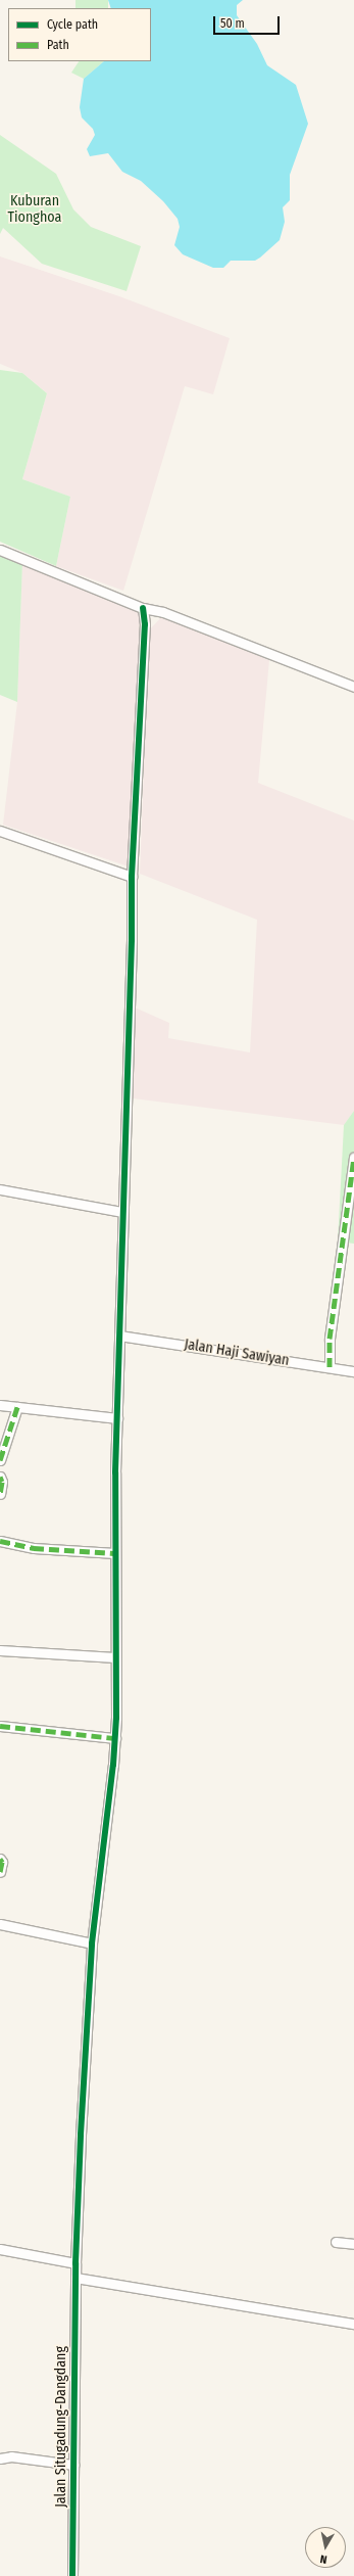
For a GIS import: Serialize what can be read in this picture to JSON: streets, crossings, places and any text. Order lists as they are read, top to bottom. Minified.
{"streets":{"street":["Jalan Haji Sawiyan","Jalan Situgadung-Dangdang"]},"crossings":[["Jalan Haji Sawiyan","Jalan Situgadung-Dangdang"]],"parks":["Kuburan Tionghoa"],"legend":["Cycle path","Path"],"scale_bar":"50 m","north":"bottom"}
